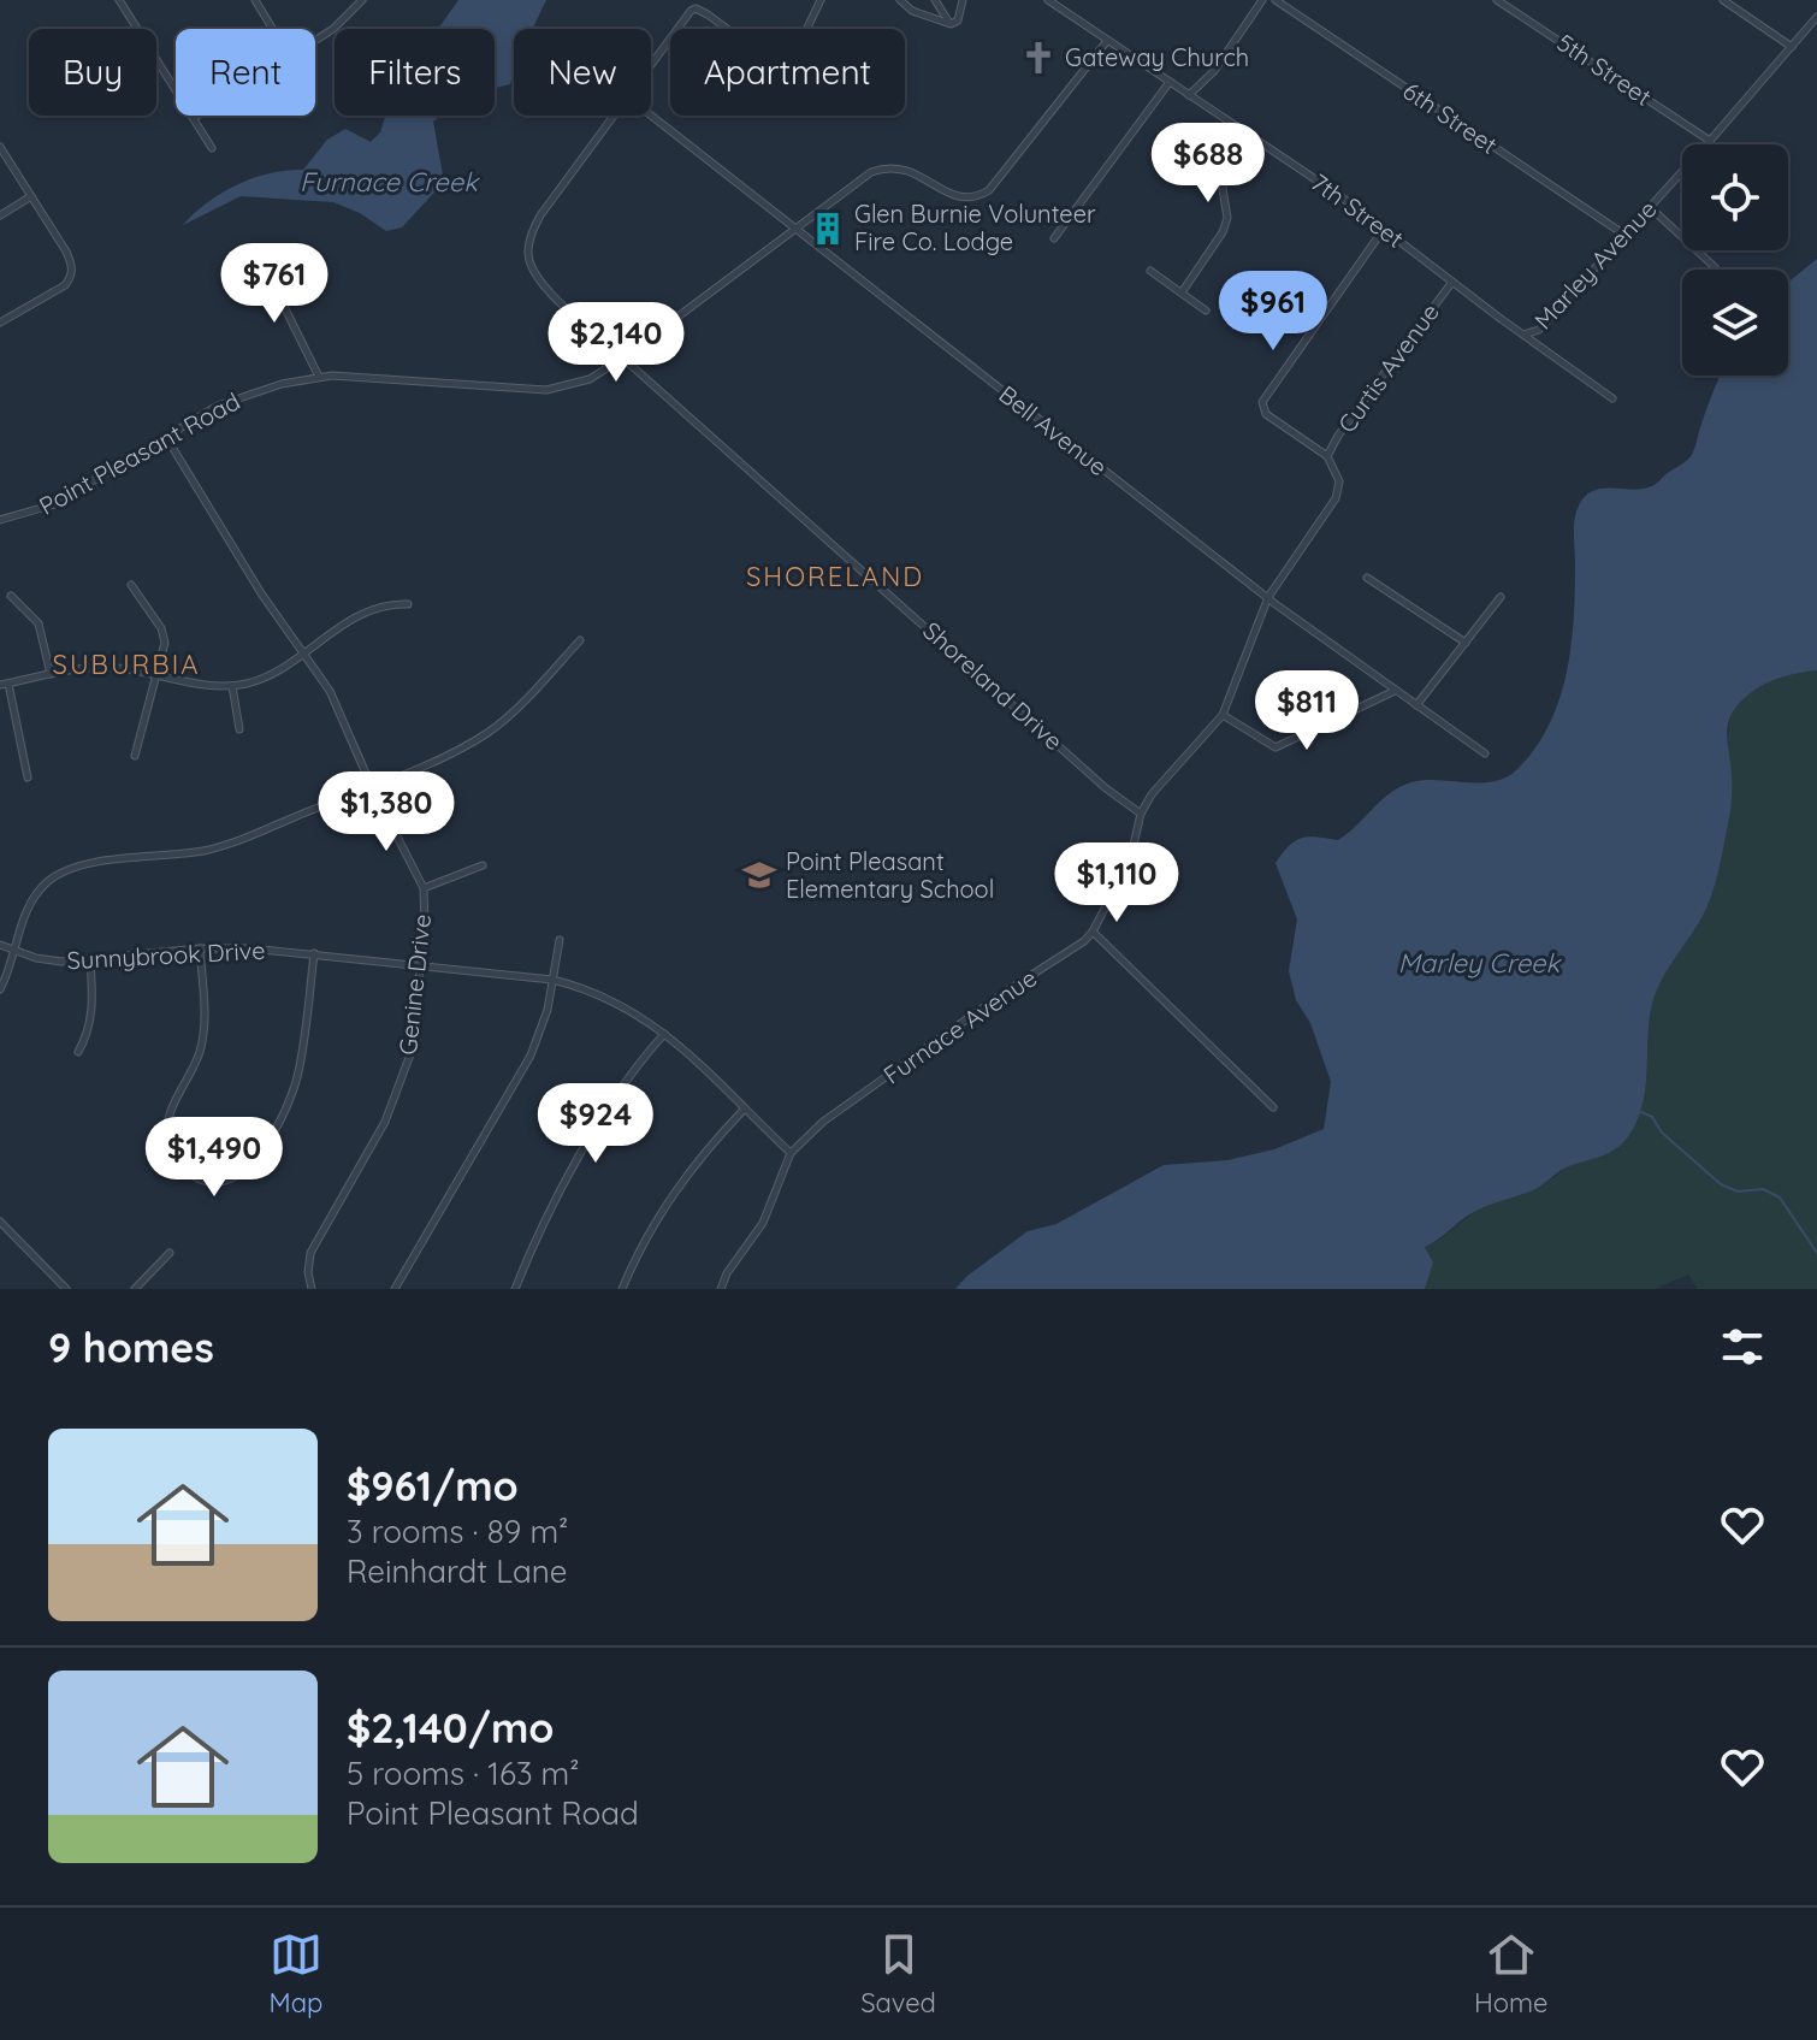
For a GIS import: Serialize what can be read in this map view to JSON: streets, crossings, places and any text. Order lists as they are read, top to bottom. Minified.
{"streets":{"street":["5th Street","6th Street","7th Street","Marley Avenue","Curtis Avenue","Bell Avenue","Point Pleasant Road","Shoreland Drive","Sunnybrook Drive","Genine Drive","Furnace Avenue"]},"crossings":[["5th Street","Marley Avenue"],["6th Street","Marley Avenue"],["7th Street","Marley Avenue"],["7th Street","Curtis Avenue"],["7th Street","Point Pleasant Road"],["Curtis Avenue","Furnace Avenue"],["Bell Avenue","Point Pleasant Road"],["Bell Avenue","Furnace Avenue"],["Point Pleasant Road","Shoreland Drive"],["Point Pleasant Road","Genine Drive"],["Shoreland Drive","Furnace Avenue"],["Sunnybrook Drive","Genine Drive"],["Sunnybrook Drive","Furnace Avenue"]],"districts":["SHORELAND","SUBURBIA"],"water":["Furnace Creek","Marley Creek"],"places":{"church":["Gateway Church"],"building":["Glen Burnie Volunteer Fire Co. Lodge"],"school or university":["Point Pleasant Elementary School"]},"page":{"chip":["Buy","Rent","Filters","New","Apartment"],"price":["$688","$761","$961","$2,140","$811","$1,380","$1,110","$924","$1,490"],"heading":"9 homes","list":[{"name":"$961/mo","note":"3 rooms · 89 m² · Reinhardt Lane"},{"name":"$2,140/mo","note":"5 rooms · 163 m² · Point Pleasant Road"}],"tabs":["Map","Saved","Home"]}}
